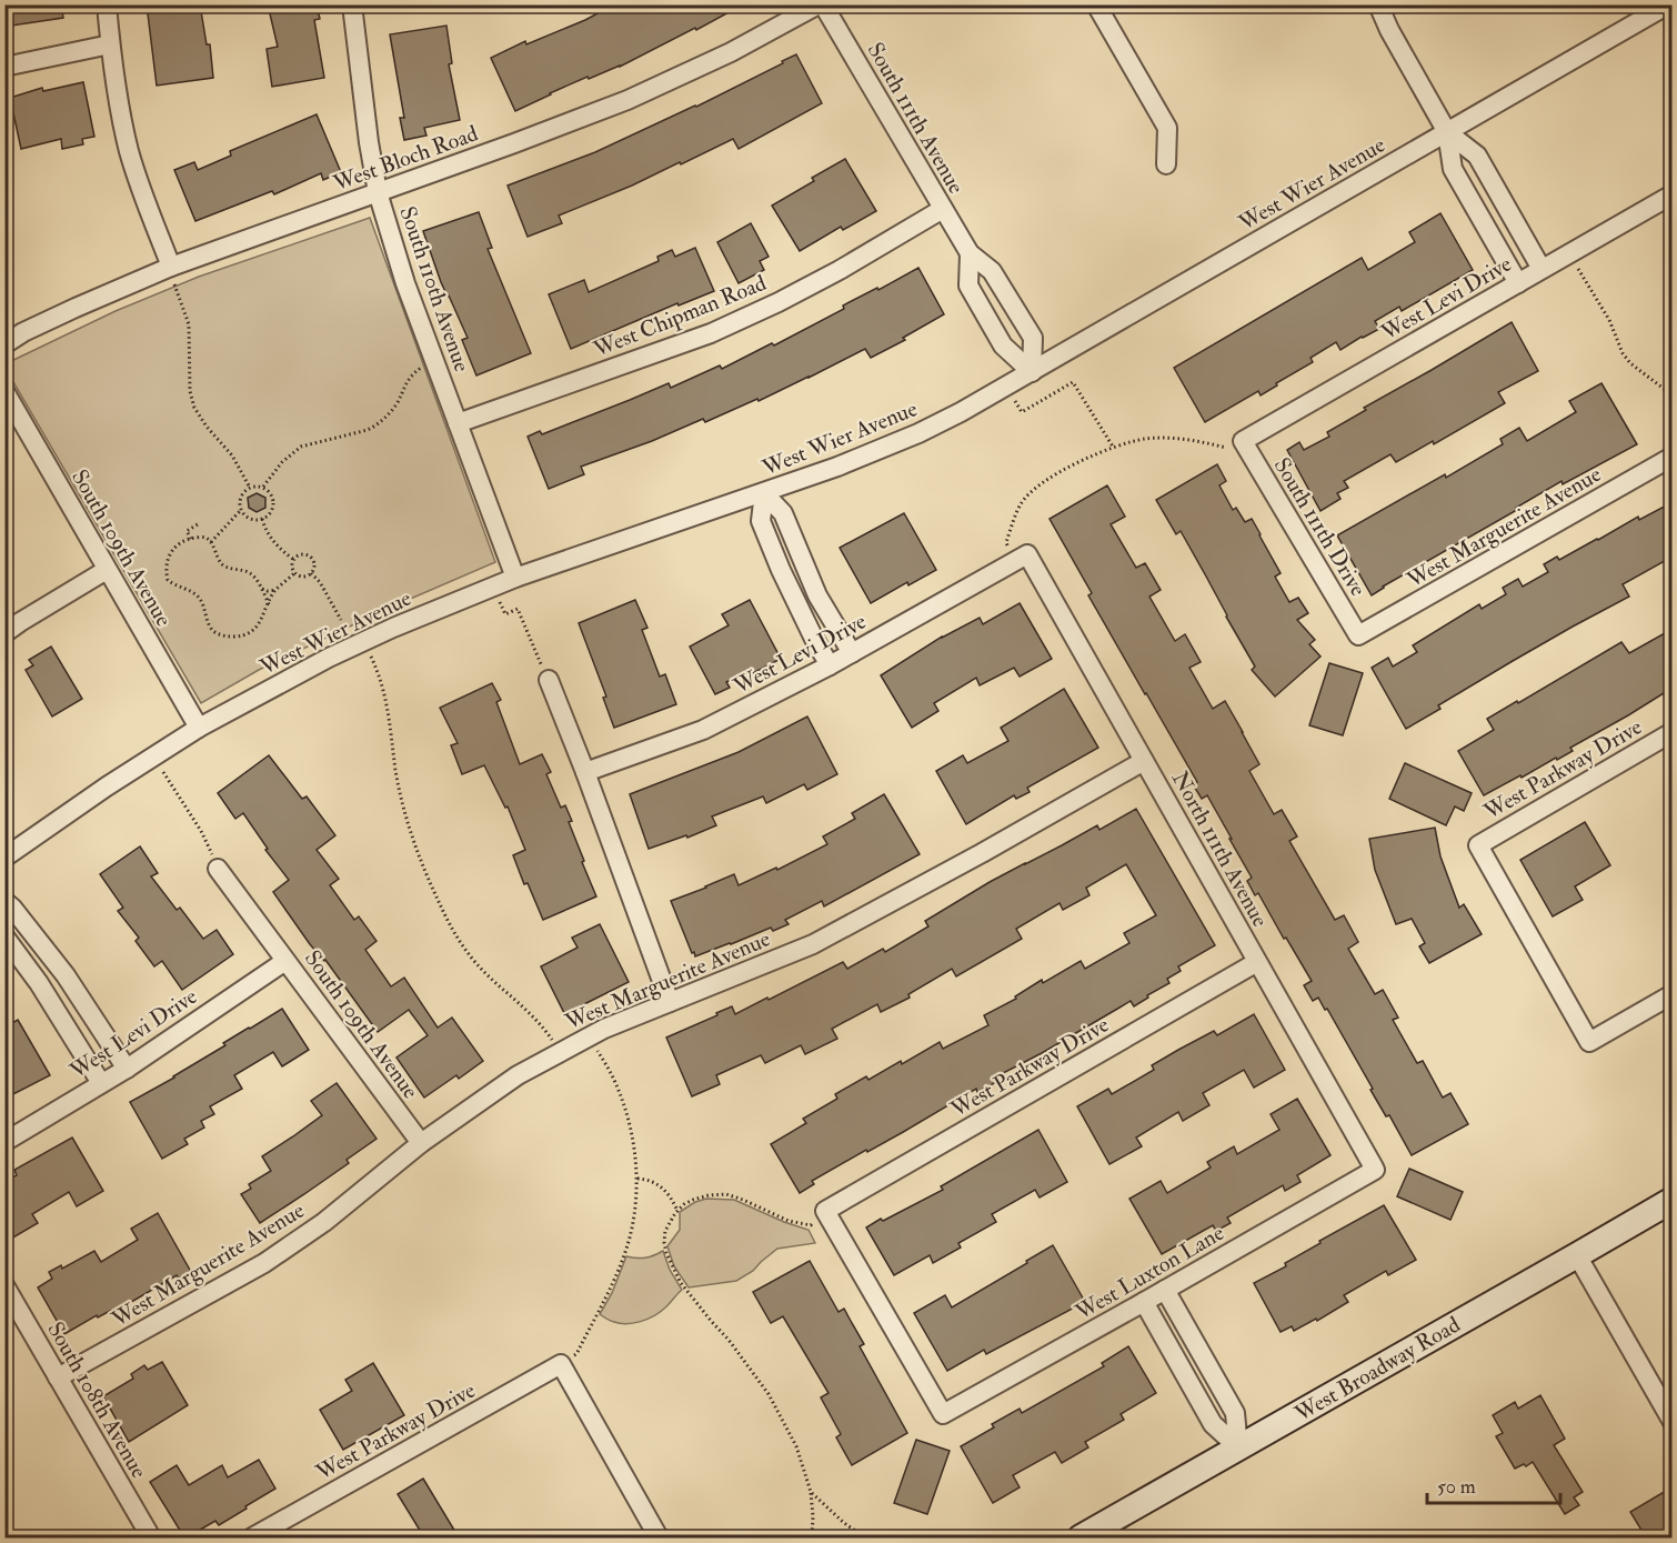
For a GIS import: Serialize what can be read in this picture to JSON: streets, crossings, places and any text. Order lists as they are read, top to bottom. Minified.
{"streets":{"main road":["West Broadway Road"],"street":["South 111th Avenue","West Bloch Road","West Wier Avenue","South 110th Avenue","West Levi Drive","West Chipman Road","South 111th Drive","West Marguerite Avenue","South 109th Avenue","West Parkway Drive","North 111th Avenue","West Luxton Lane","South 108th Avenue"]},"crossings":[["South 111th Avenue","West Bloch Road"],["South 111th Avenue","West Wier Avenue"],["South 111th Avenue","West Chipman Road"],["West Bloch Road","South 110th Avenue"],["West Wier Avenue","South 110th Avenue"],["West Wier Avenue","South 109th Avenue"],["South 110th Avenue","West Chipman Road"],["West Levi Drive","South 111th Drive"],["West Levi Drive","South 109th Avenue"],["West Levi Drive","North 111th Avenue"],["South 111th Drive","West Marguerite Avenue"],["West Marguerite Avenue","South 109th Avenue"],["West Marguerite Avenue","North 111th Avenue"],["West Marguerite Avenue","South 108th Avenue"],["West Parkway Drive","North 111th Avenue"],["West Parkway Drive","West Luxton Lane"],["North 111th Avenue","West Luxton Lane"]],"scale_bar":"50 m"}
